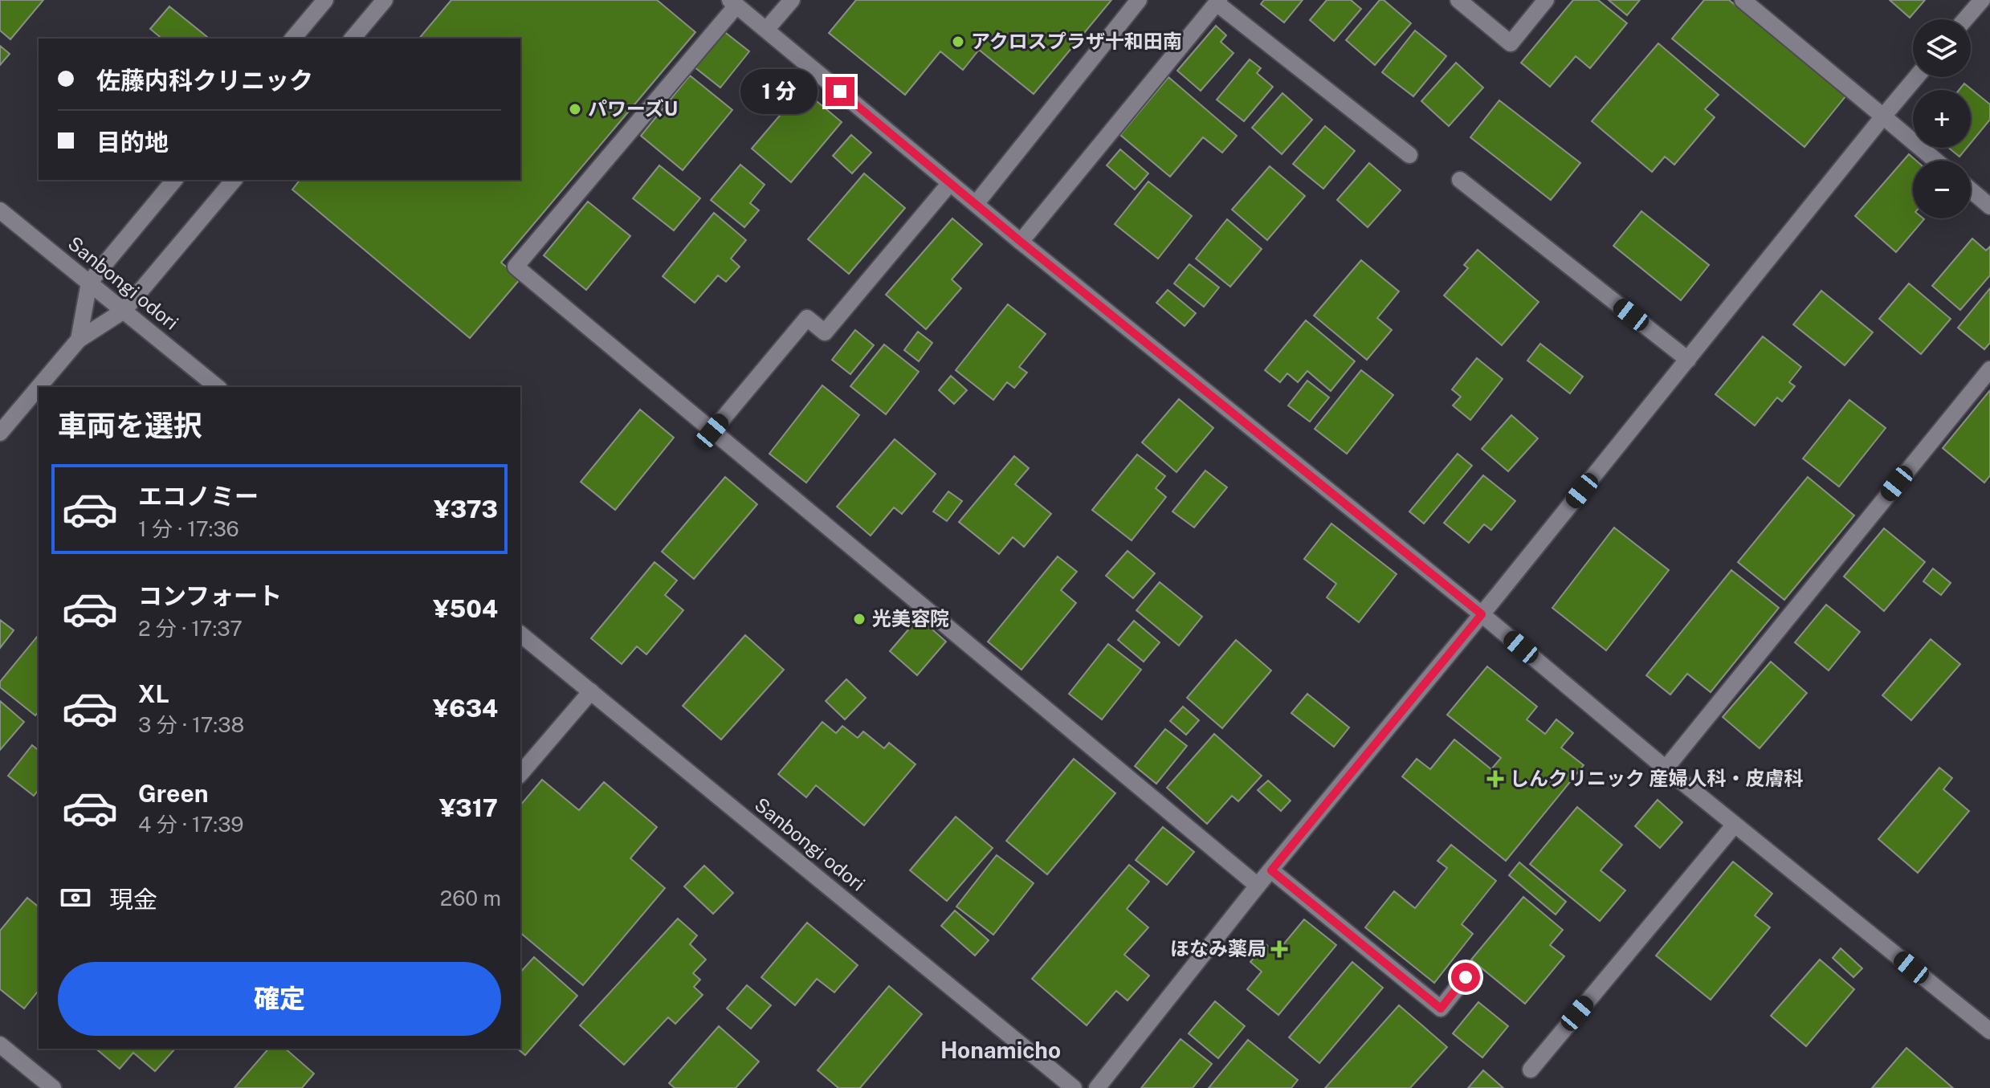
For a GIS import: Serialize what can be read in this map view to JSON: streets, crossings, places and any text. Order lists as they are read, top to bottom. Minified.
{"streets":{"street":["Sanbongi odori"]},"districts":["Honamicho"],"places":{"other":["アクロスプラザ十和田南","パワーズU","光美容院"],"health":["しんクリニック 産婦人科・皮膚科","ほなみ薬局"]},"page":{"map_buttons":["+","−"],"banner":["佐藤内科クリニック","目的地"],"bubble":"1 分","heading":"車両を選択","list":[{"name":"エコノミー","note":"1 分 · 17:36","value":"¥373"},{"name":"コンフォート","note":"2 分 · 17:37","value":"¥504"},{"name":"XL","note":"3 分 · 17:38","value":"¥634"},{"name":"Green","note":"4 分 · 17:39","value":"¥317"}],"pay":["現金","260 m"],"buttons":"確定"}}
